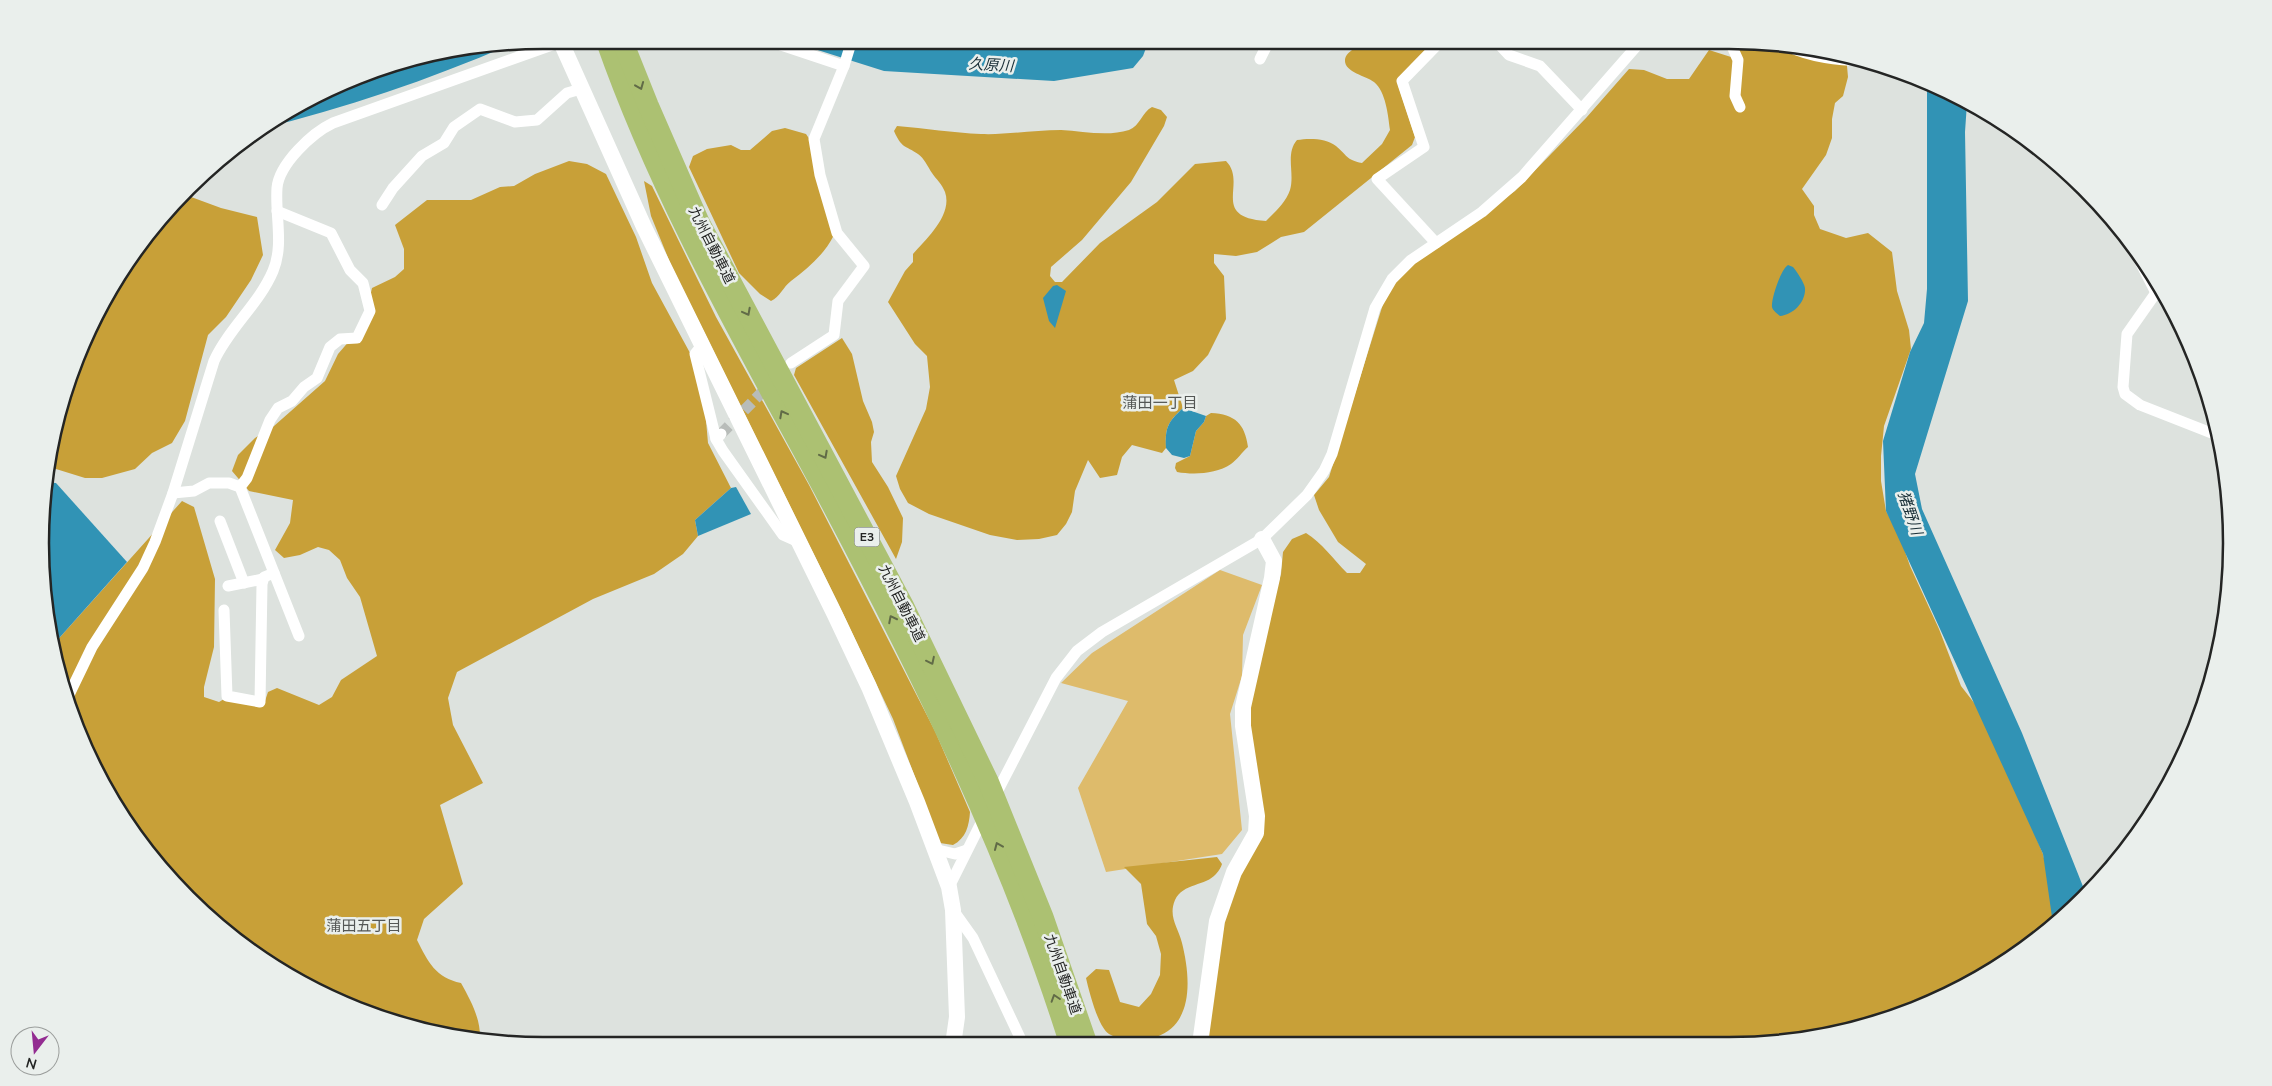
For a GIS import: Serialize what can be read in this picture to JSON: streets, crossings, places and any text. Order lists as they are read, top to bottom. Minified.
{"streets":{"highway":["九州自動車道","E3"]},"districts":["蒲田一丁目","蒲田五丁目"],"water":["久原川","猪野川"],"north":"bottom"}
